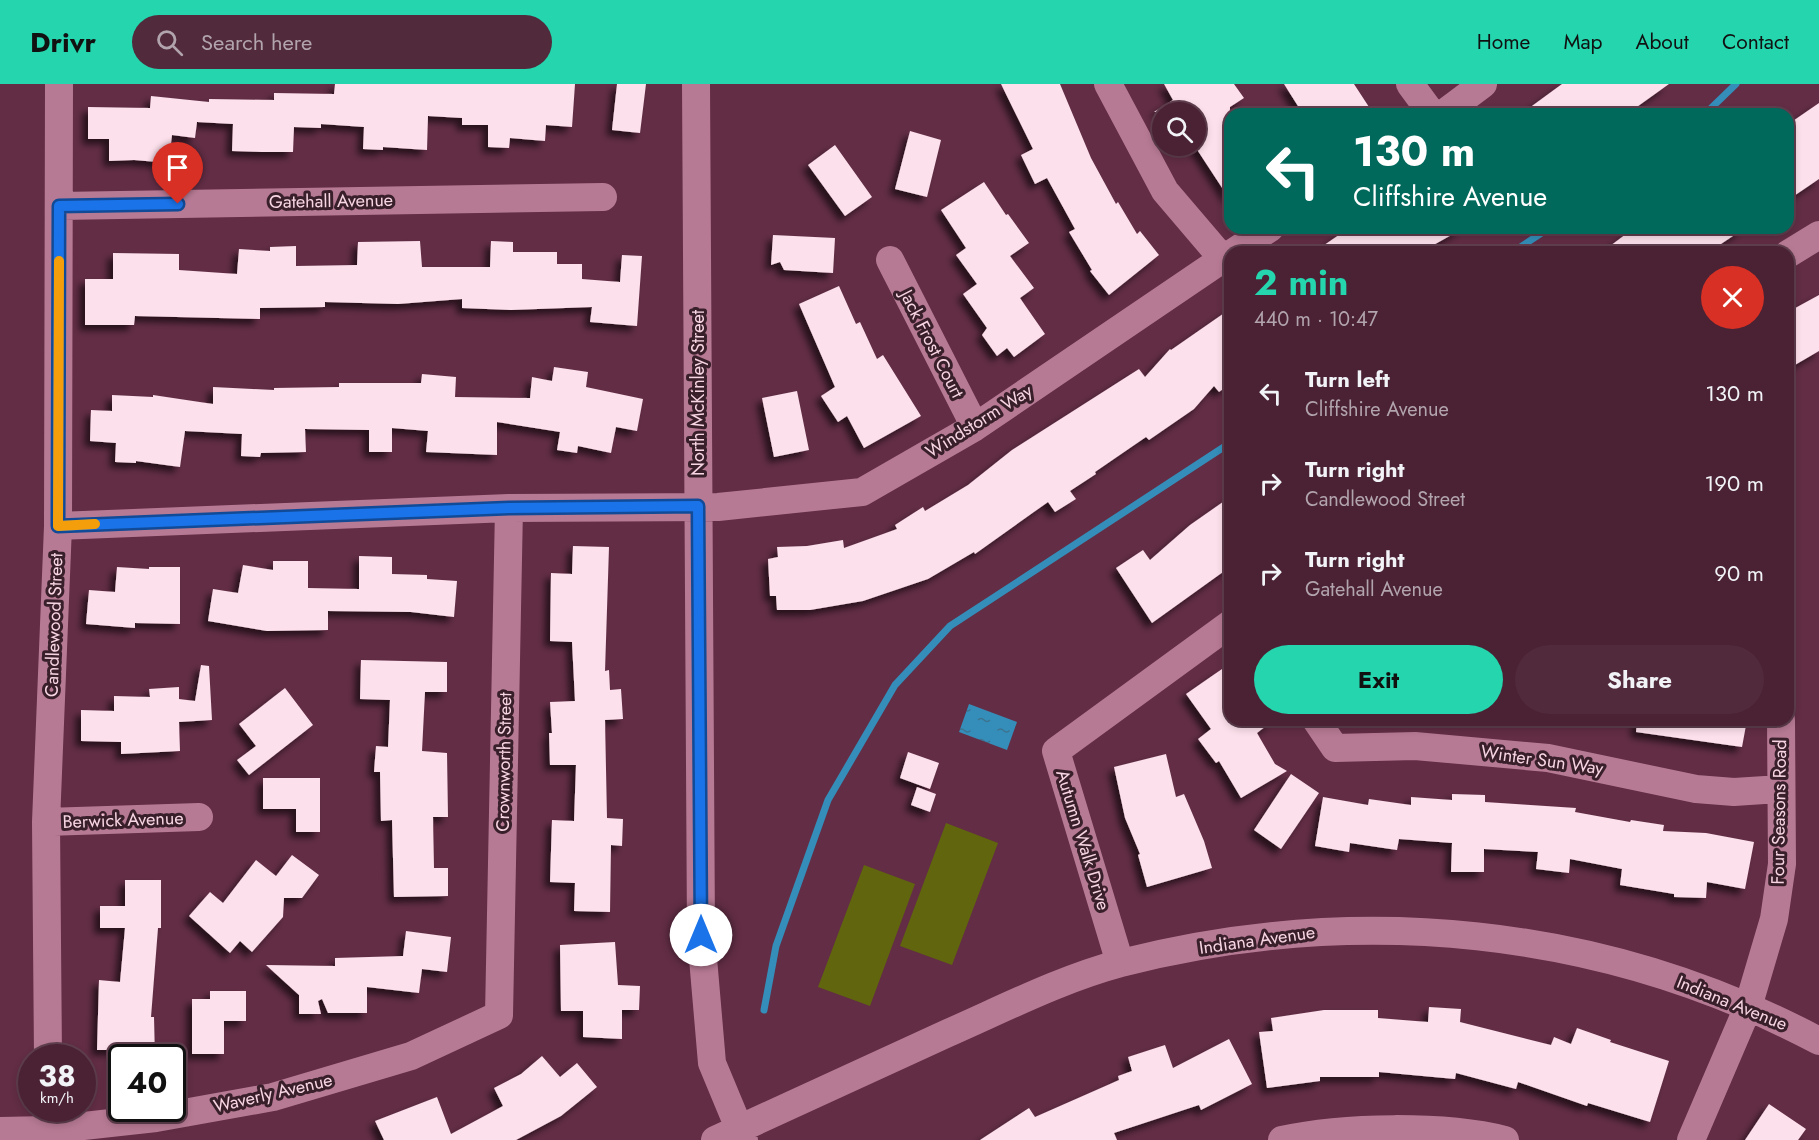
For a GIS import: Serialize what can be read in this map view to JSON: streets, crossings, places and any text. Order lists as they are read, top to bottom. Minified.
{"streets":{"street":["Gatehall Avenue","Jack Frost Court","North McKinley Street","Windstorm Way","Candlewood Street","Winter Sun Way","Crownworth Street","Four Seasons Road","Berwick Avenue","Autumn Walk Drive","Indiana Avenue","Waverly Avenue"]},"crossings":[["Gatehall Avenue","Candlewood Street"],["Jack Frost Court","Windstorm Way"],["North McKinley Street","Windstorm Way"],["North McKinley Street","Indiana Avenue"],["Windstorm Way","Candlewood Street"],["Windstorm Way","Crownworth Street"],["Candlewood Street","Berwick Avenue"],["Winter Sun Way","Four Seasons Road"],["Crownworth Street","Waverly Avenue"],["Four Seasons Road","Indiana Avenue"],["Autumn Walk Drive","Indiana Avenue"]],"page":{"header":"Drivr","search":"Search here","nav":["Home","Map","About","Contact"],"turn":["130 m","Cliffshire Avenue"],"heading":["2 min","440 m · 10:47"],"list":[{"name":"Turn left","note":"Cliffshire Avenue","value":"130 m"},{"name":"Turn right","note":"Candlewood Street","value":"190 m"},{"name":"Turn right","note":"Gatehall Avenue","value":"90 m"}],"buttons":["Exit","Share"],"speed":"38 km/h","limit":"40"}}
